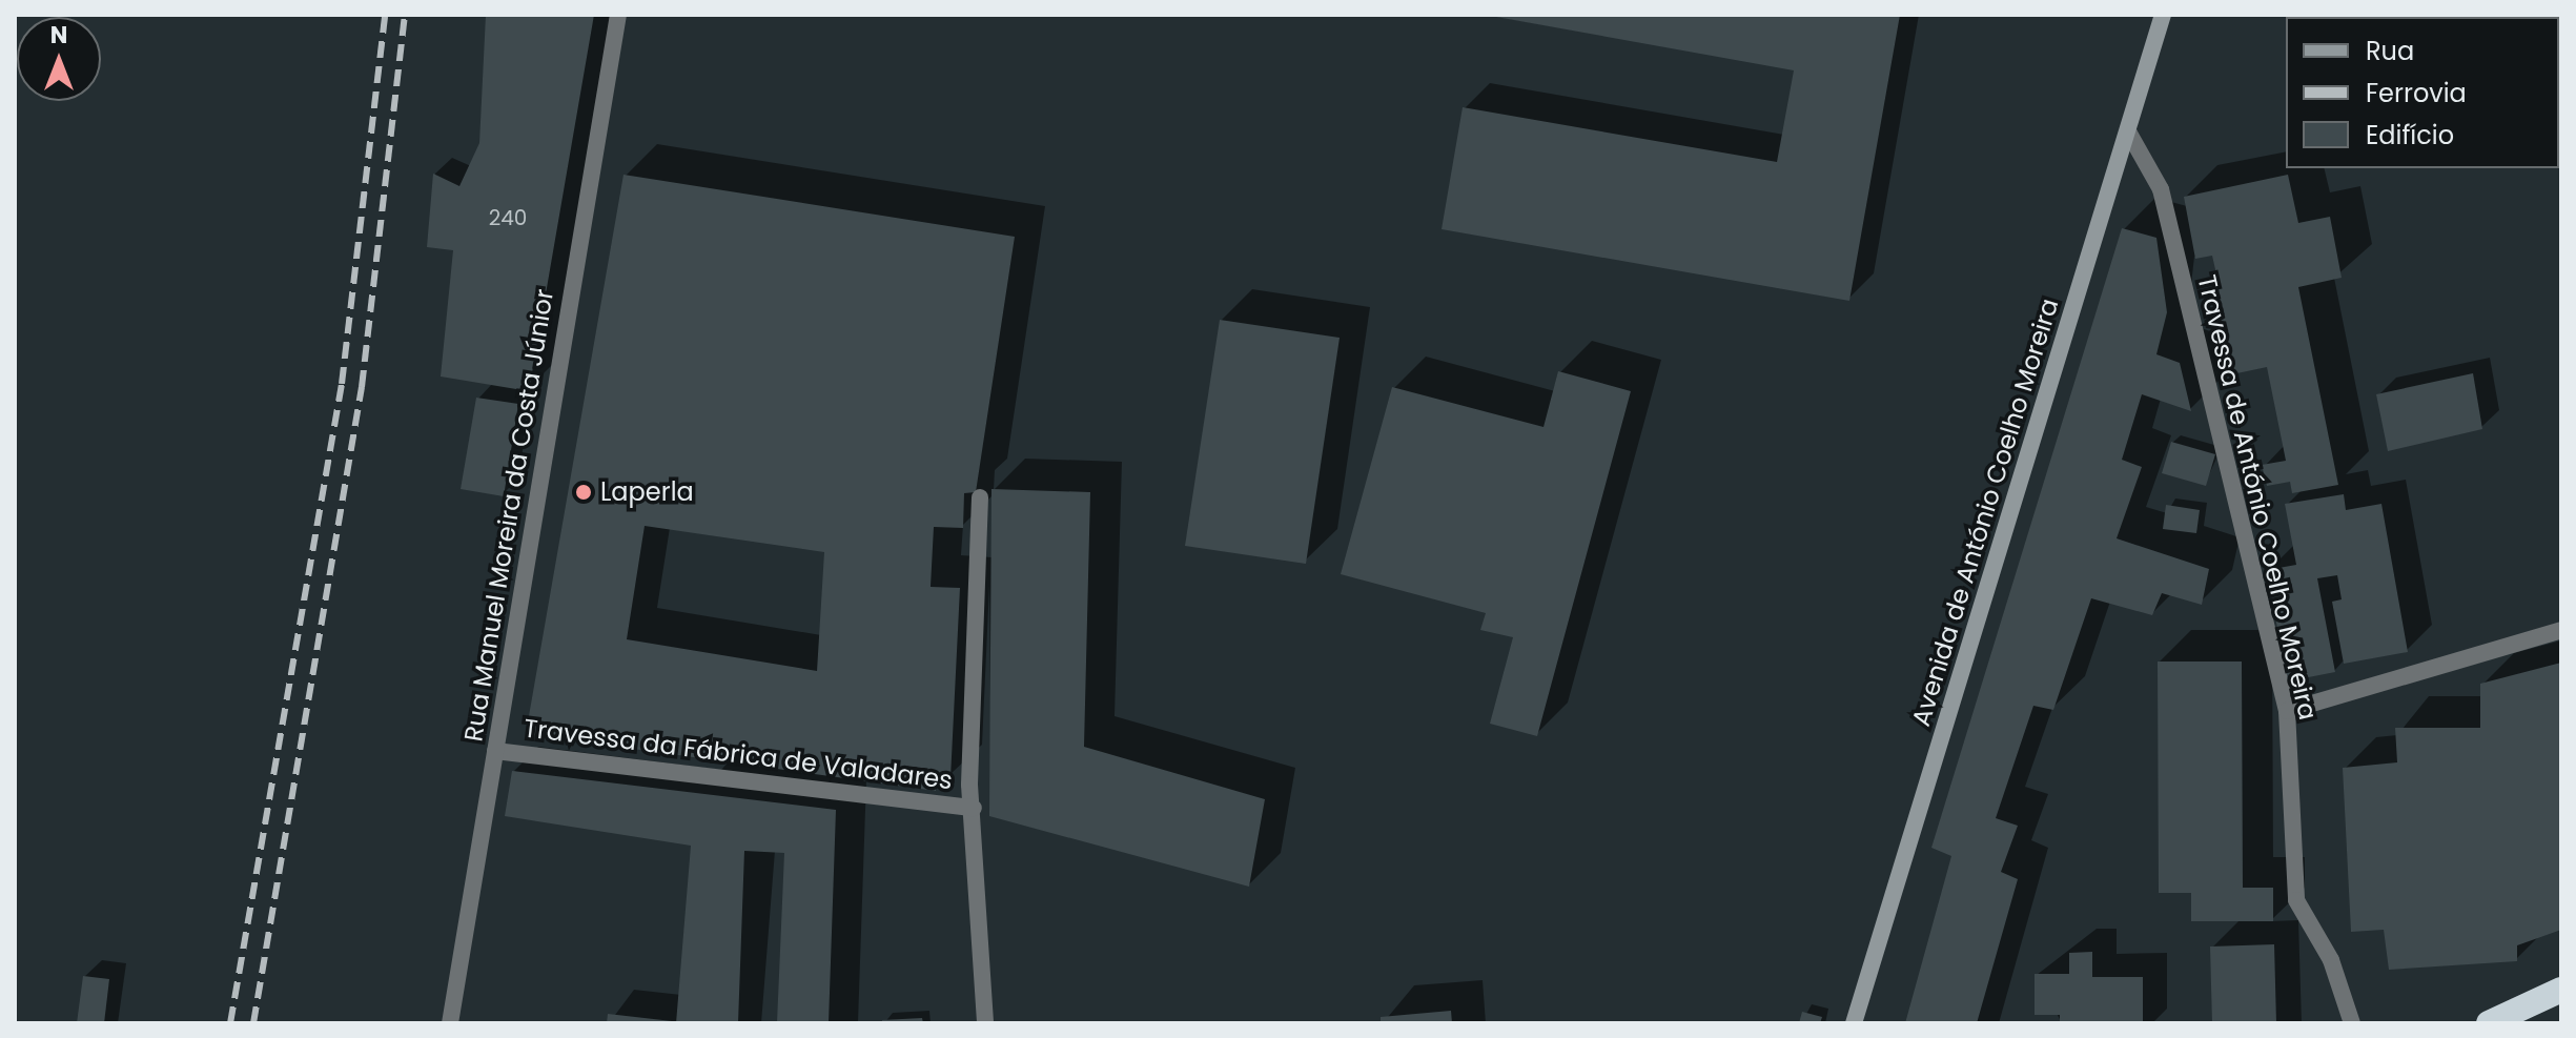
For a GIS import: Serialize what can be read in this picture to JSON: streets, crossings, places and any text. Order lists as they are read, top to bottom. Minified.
{"streets":{"main road":["Avenida de António Coelho Moreira"],"street":["Travessa de António Coelho Moreira","Rua Manuel Moreira da Costa Júnior","Travessa da Fábrica de Valadares"]},"crossings":[["Travessa de António Coelho Moreira","Avenida de António Coelho Moreira"],["Rua Manuel Moreira da Costa Júnior","Travessa da Fábrica de Valadares"]],"places":["Laperla"],"house_numbers":["240"],"legend":["Rua","Ferrovia","Edifício"],"north":"top"}
